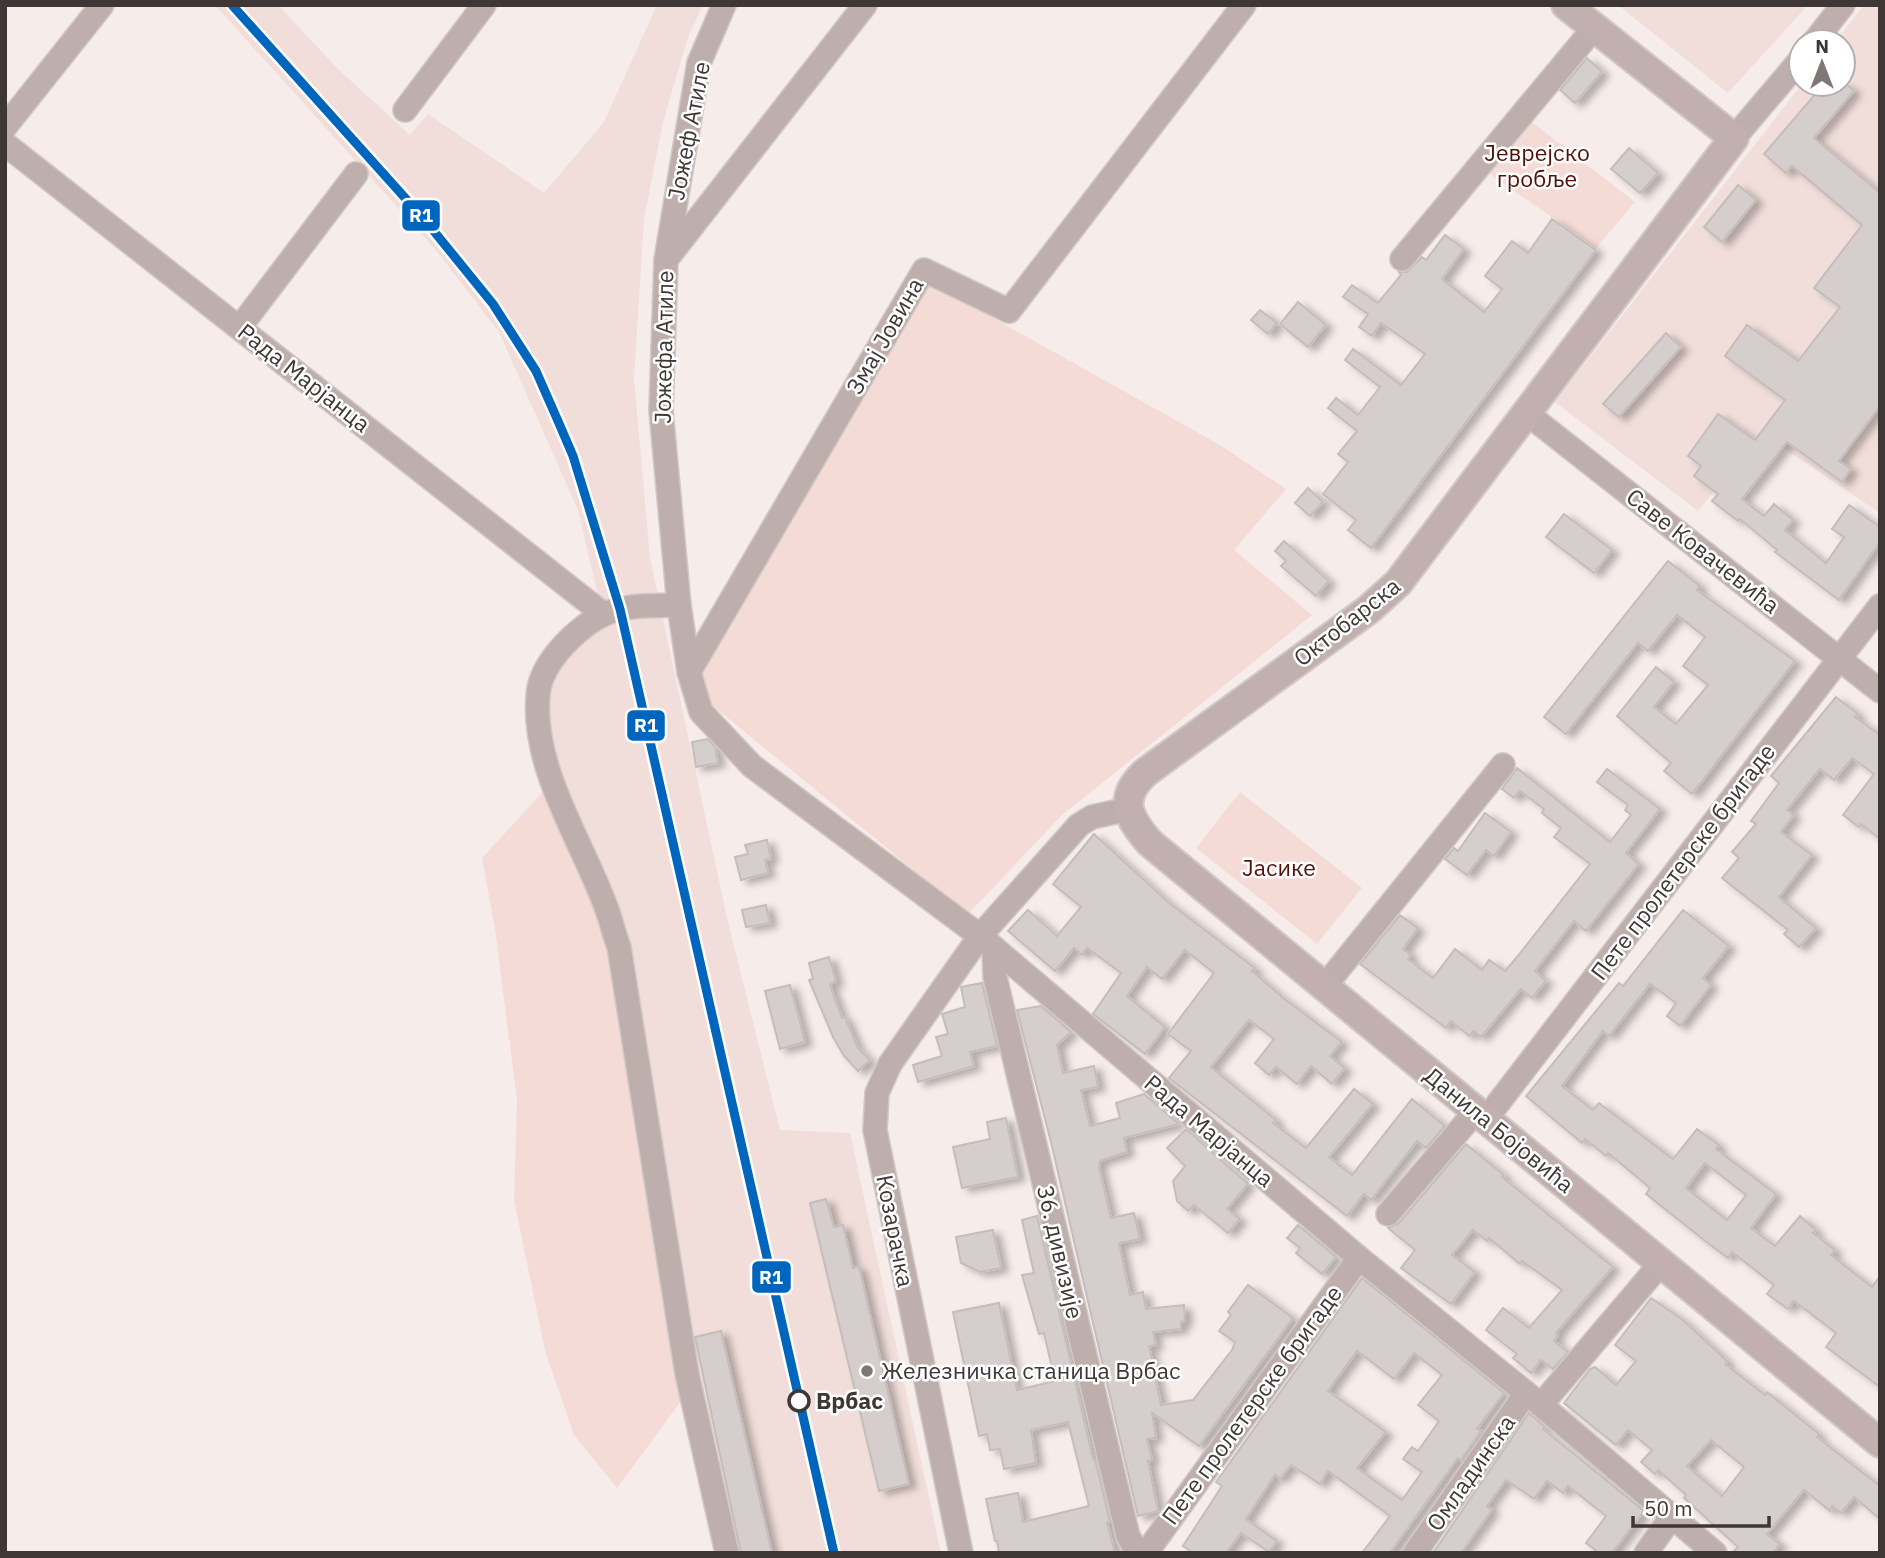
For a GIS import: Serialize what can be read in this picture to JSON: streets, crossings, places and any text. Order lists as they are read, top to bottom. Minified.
{"streets":{"main road":["Октобарска","Данила Бојовића"],"street":["Јожеф Атиле","Змај Јовина","Јожефа Атиле","Рада Марјанца","Саве Ковачевића","Пете пролетерске бригаде","Козарачка","36. дивизије","Омладинска"]},"crossings":[["Јожеф Атиле","Јожефа Атиле"],["Змај Јовина","Јожефа Атиле"],["Јожефа Атиле","Рада Марјанца"],["Рада Марјанца","Пете пролетерске бригаде"],["Рада Марјанца","Козарачка"],["Рада Марјанца","36. дивизије"],["Рада Марјанца","Омладинска"],["Саве Ковачевића","Октобарска"],["Саве Ковачевића","Пете пролетерске бригаде"],["Октобарска","Данила Бојовића"],["Пете пролетерске бригаде","Данила Бојовића"],["Данила Бојовића","Омладинска"],["Козарачка","36. дивизије"]],"parks":["Јеврејско гробље","Јасике"],"places":["Железничка станица Врбас","Врбас"],"lines":["transit line R1"],"scale_bar":"50 m","north":"top"}
